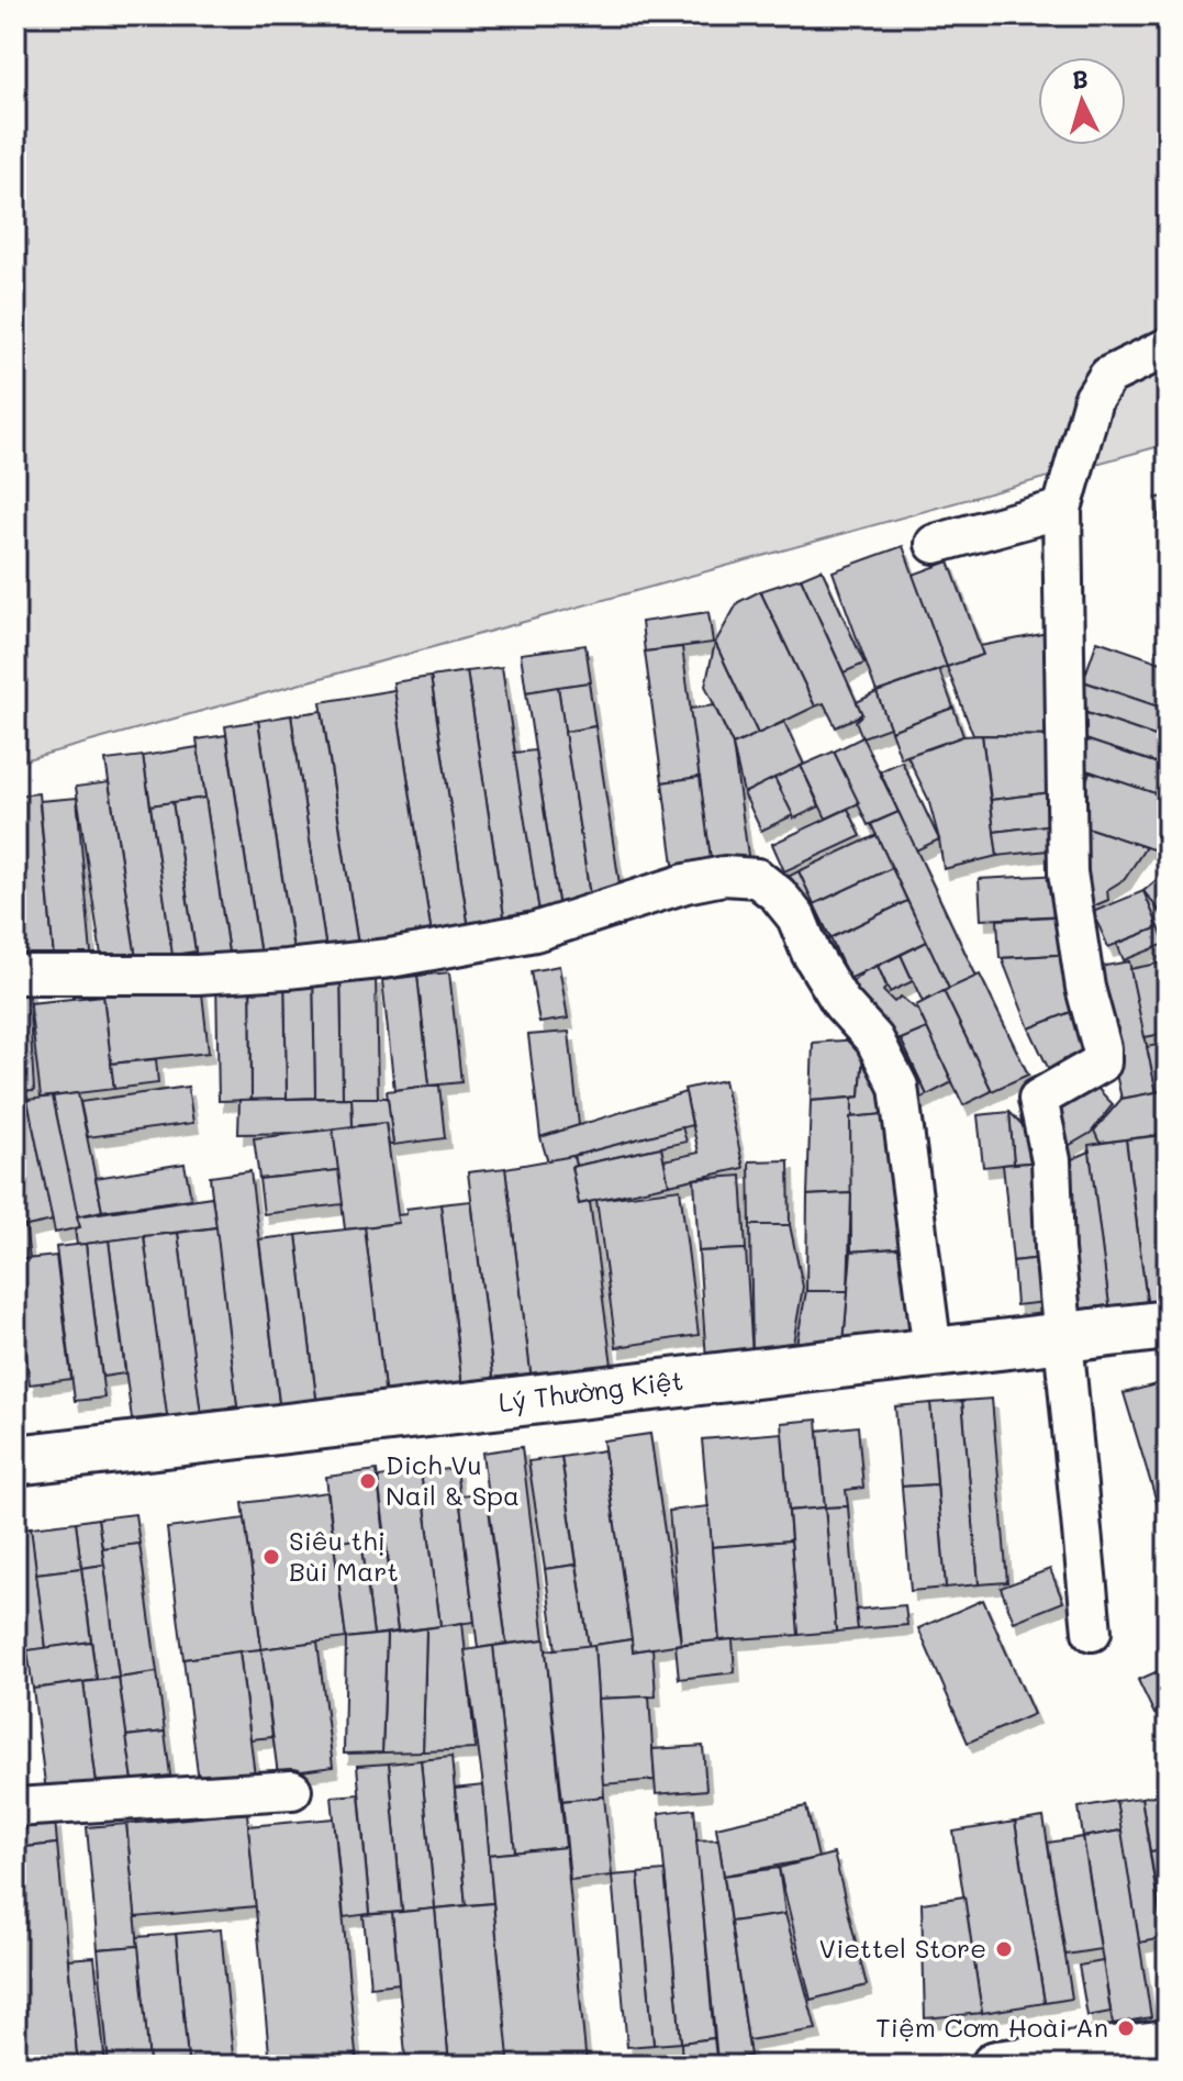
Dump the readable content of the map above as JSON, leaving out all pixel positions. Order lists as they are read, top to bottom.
{
  "streets": {
    "street": ["Lý Thường Kiệt"]
  },
  "places": [
    "Dich Vu Nail & Spa",
    "Siêu thị Bùi Mart",
    "Viettel Store",
    "Tiệm Cơm Hoài An"
  ],
  "north": "top"
}
